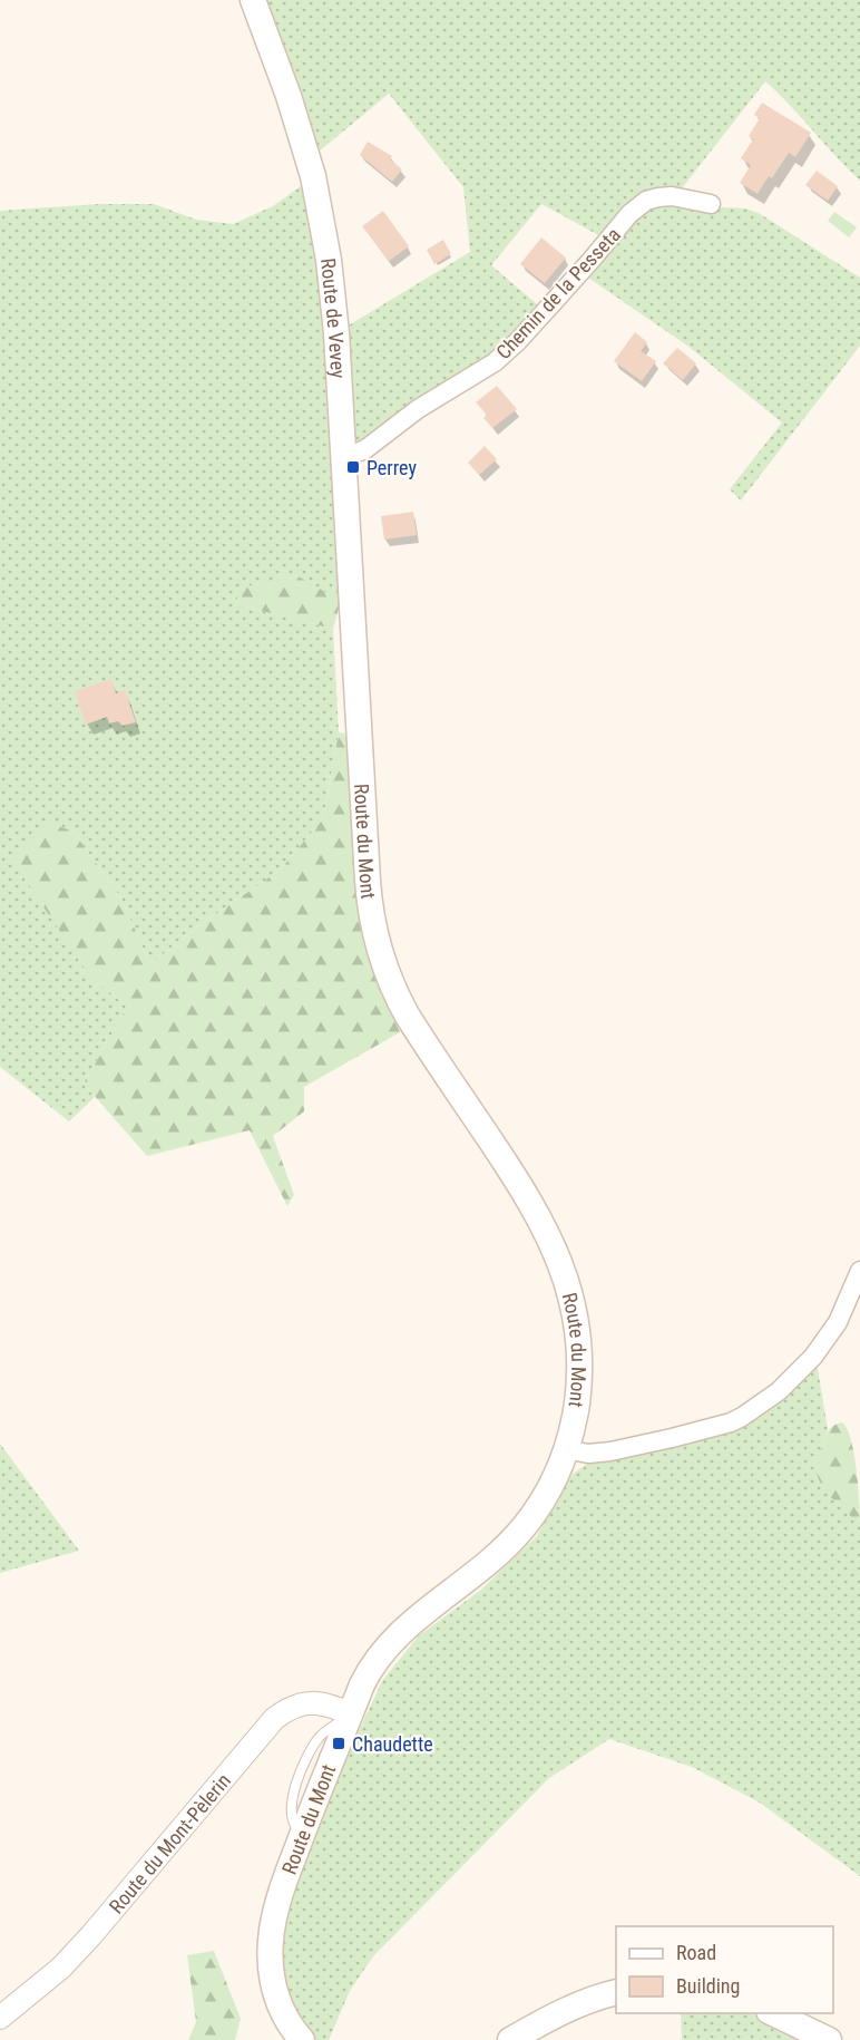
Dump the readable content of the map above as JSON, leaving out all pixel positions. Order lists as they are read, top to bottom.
{
  "streets": {
    "main road": ["Route de Vevey", "Route du Mont"],
    "street": ["Chemin de la Pesseta", "Route du Mont-Pèlerin"]
  },
  "crossings": [
    ["Chemin de la Pesseta", "Route de Vevey"],
    ["Route de Vevey", "Route du Mont"],
    ["Route du Mont", "Route du Mont-Pèlerin"]
  ],
  "places": {
    "transit": ["Perrey", "Chaudette"]
  },
  "legend": ["Road", "Building"]
}
